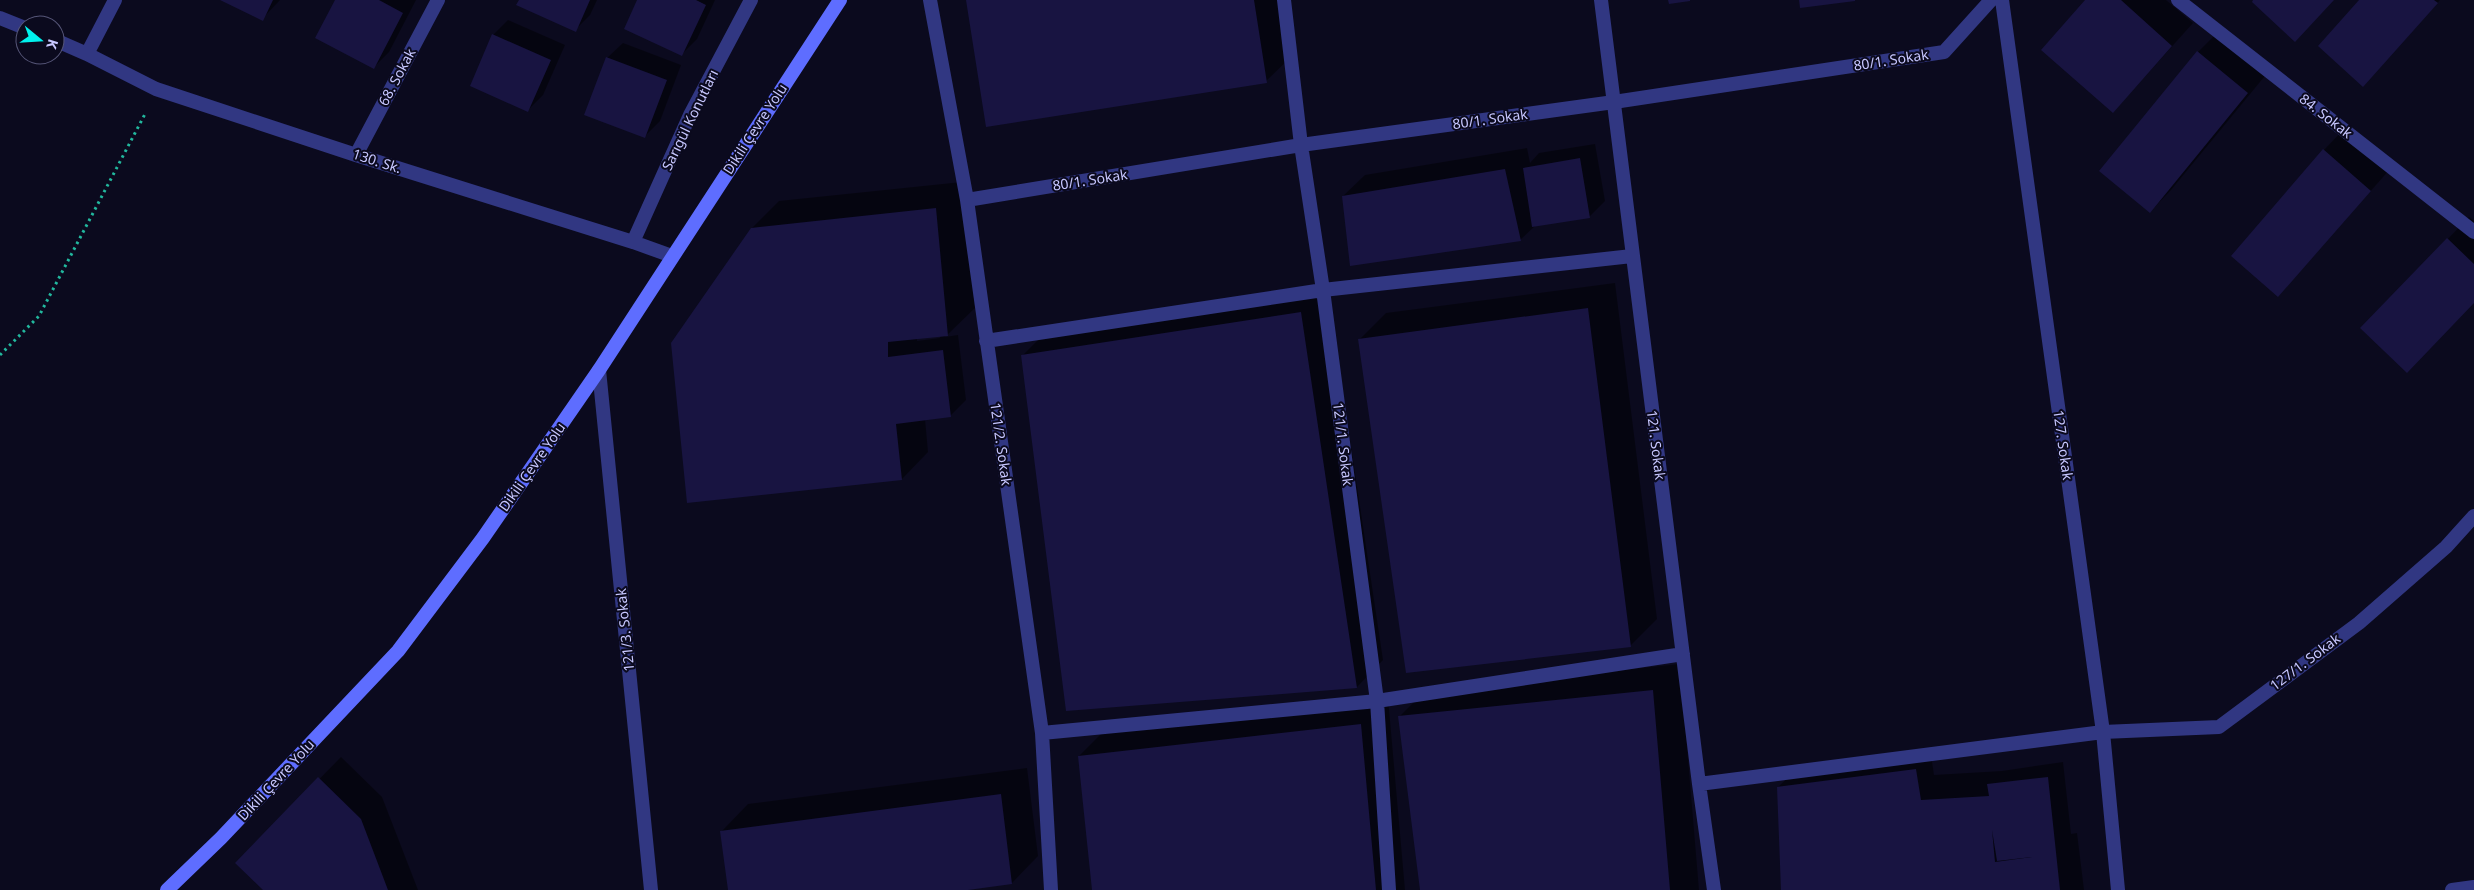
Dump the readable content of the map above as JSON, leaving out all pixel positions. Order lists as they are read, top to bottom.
{
  "streets": {
    "main road": ["Dikili Çevre Yolu"],
    "street": [
      "80/1. Sokak",
      "68. Sokak",
      "84. Sokak",
      "Sarıgül Konutları",
      "130. Sk.",
      "121/2. Sokak",
      "121/1. Sokak",
      "121. Sokak",
      "127. Sokak",
      "121/3. Sokak",
      "127/1. Sokak"
    ]
  },
  "crossings": [
    ["80/1. Sokak", "121/2. Sokak"],
    ["80/1. Sokak", "121/1. Sokak"],
    ["80/1. Sokak", "121. Sokak"],
    ["68. Sokak", "130. Sk."],
    ["Sarıgül Konutları", "130. Sk."],
    ["Dikili Çevre Yolu", "130. Sk."],
    ["Dikili Çevre Yolu", "121/3. Sokak"],
    ["121. Sokak", "127/1. Sokak"],
    ["127. Sokak", "127/1. Sokak"]
  ],
  "north": "right"
}
